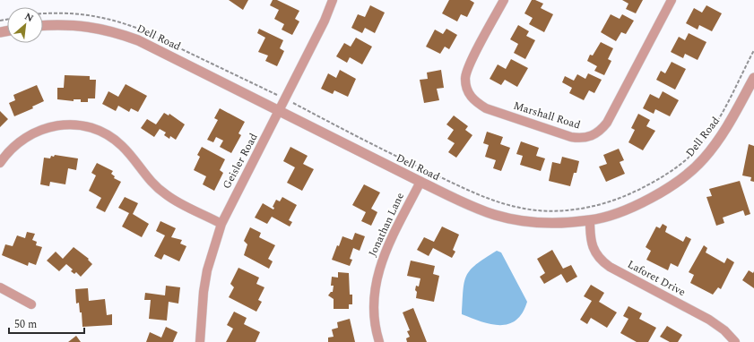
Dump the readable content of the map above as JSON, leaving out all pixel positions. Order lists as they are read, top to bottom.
{
  "streets": {
    "street": [
      "Dell Road",
      "Marshall Road",
      "Geisler Road",
      "Jonathan Lane",
      "Laforet Drive"
    ]
  },
  "crossings": [
    ["Dell Road", "Geisler Road"],
    ["Dell Road", "Jonathan Lane"],
    ["Dell Road", "Laforet Drive"]
  ],
  "scale_bar": "50 m",
  "north": "top right"
}
